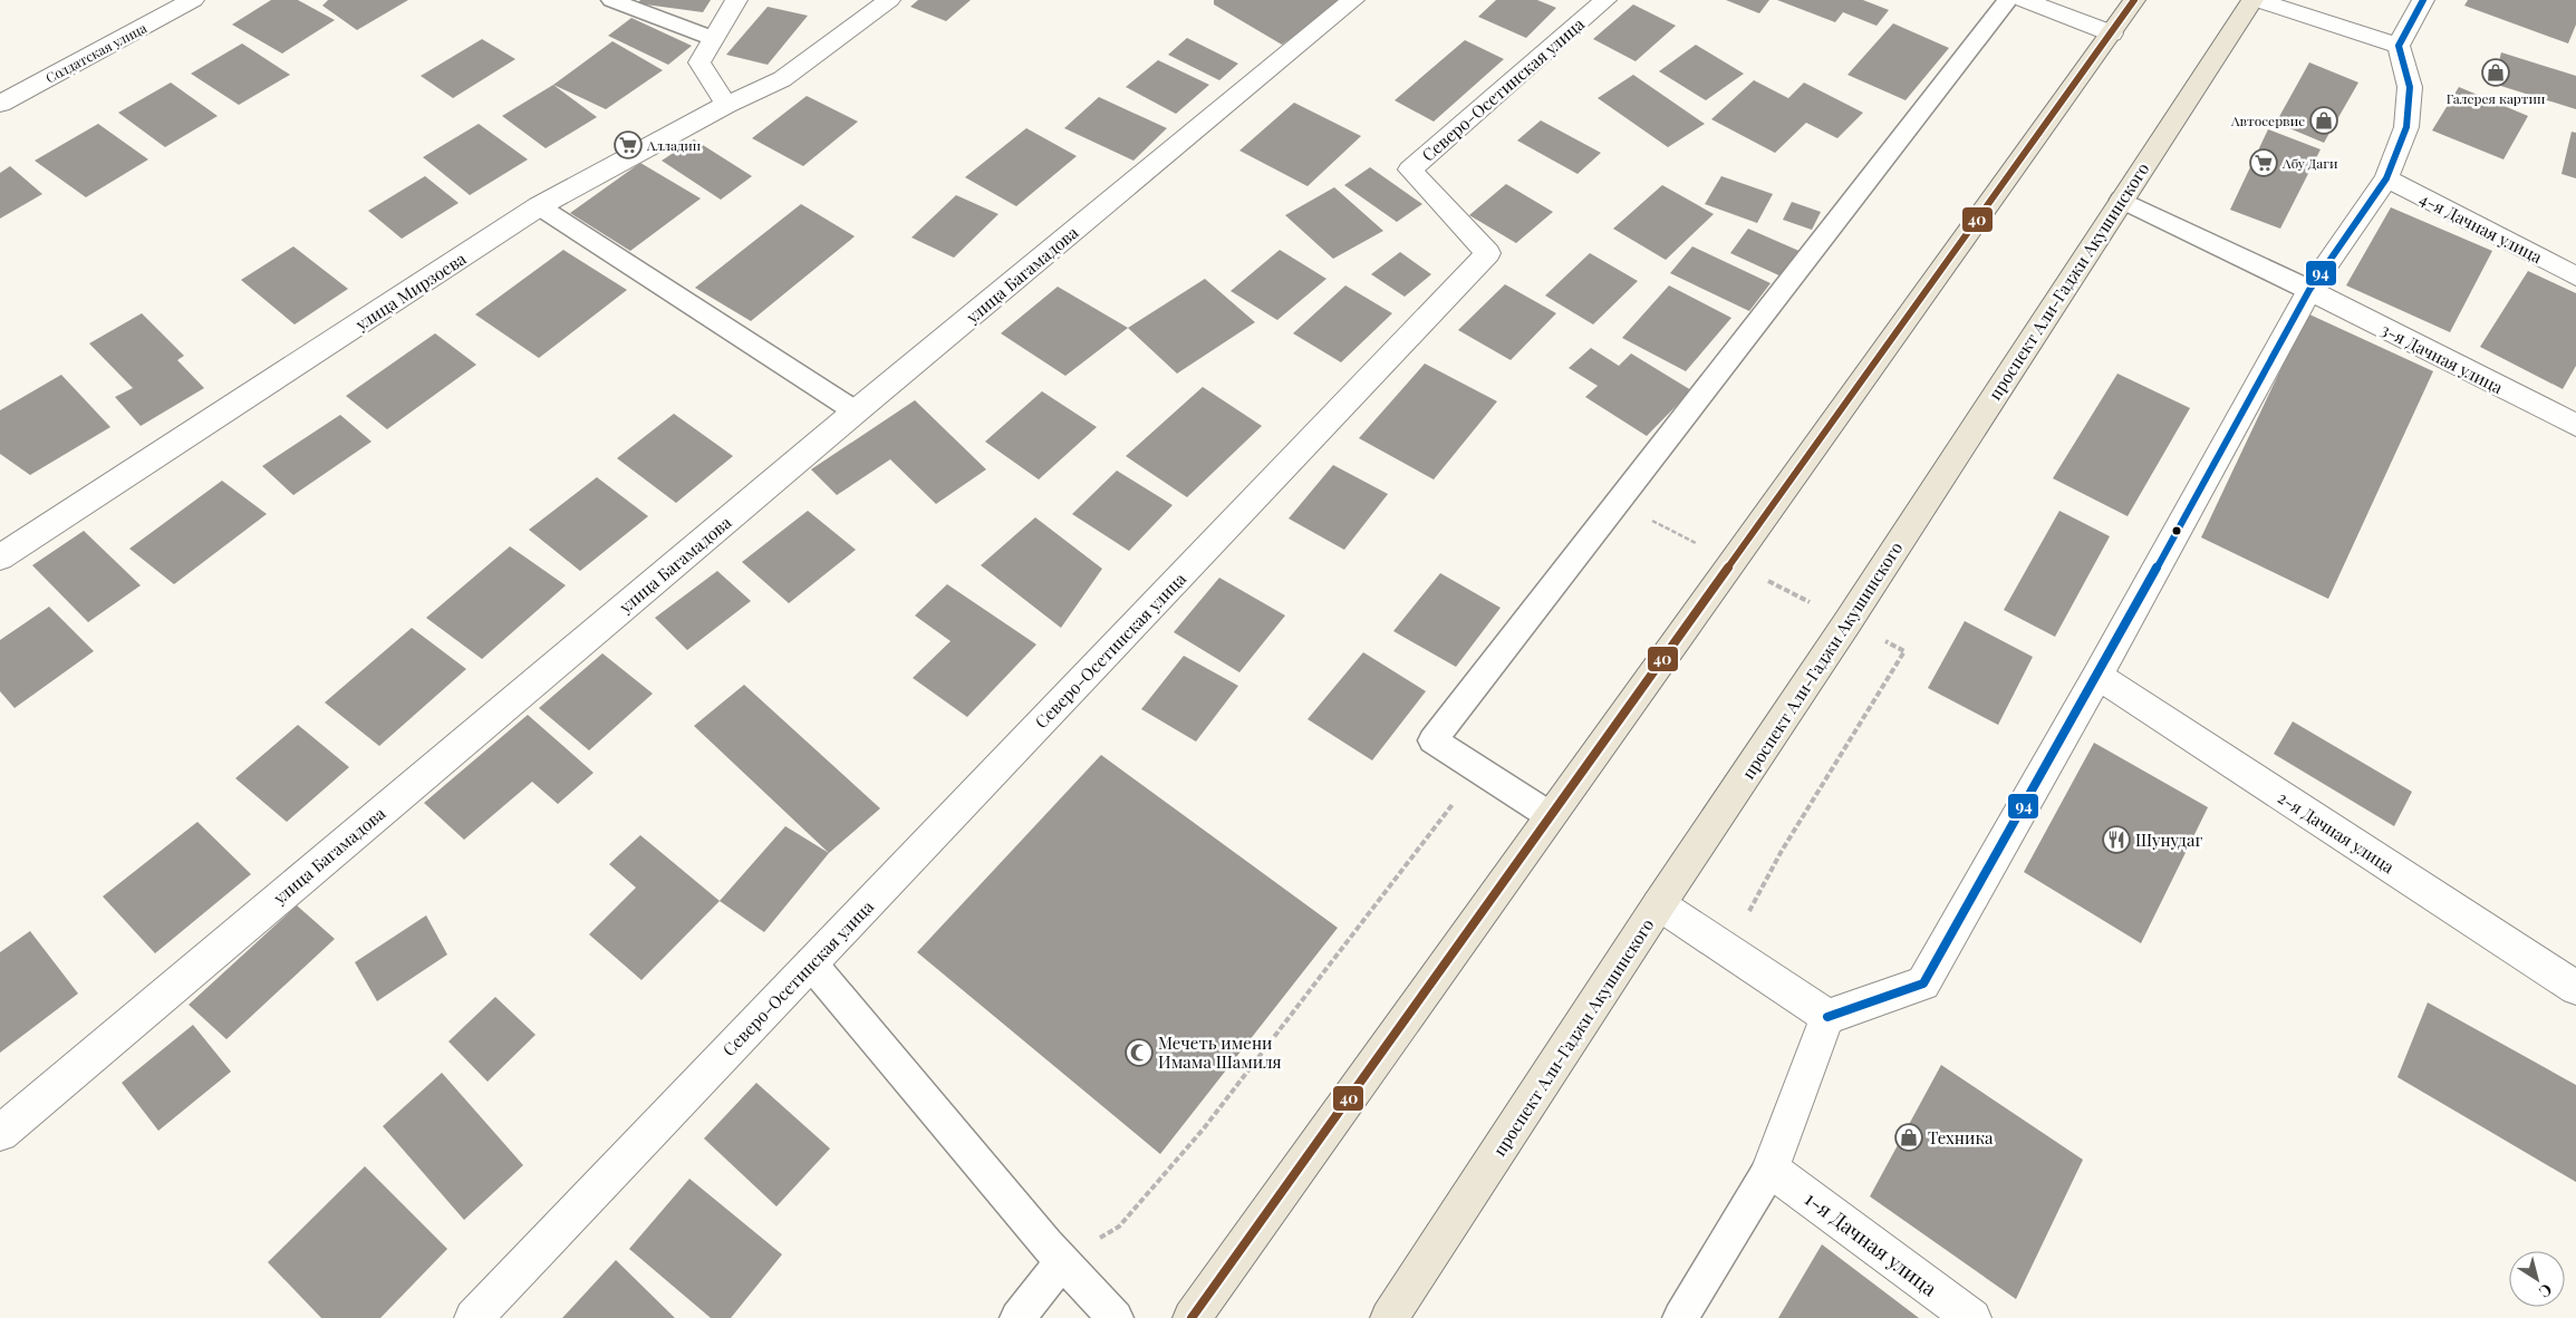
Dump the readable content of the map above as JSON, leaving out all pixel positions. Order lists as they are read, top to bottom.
{
  "streets": {
    "main road": ["проспект Али-Гаджи Акушинского"],
    "street": [
      "Солдатская улица",
      "Северо-Осетинская улица",
      "4-я Дачная улица",
      "улица Багамадова",
      "улица Мирзоева",
      "3-я Дачная улица",
      "2-я Дачная улица",
      "1-я Дачная улица"
    ]
  },
  "places": {
    "shop": ["Галерея картин", "Автосервис", "Техника"],
    "supermarket": ["Алладин", "Абу Даги"],
    "restaurant": ["Шунудаг"],
    "mosque": ["Мечеть имени Имама Шамиля"]
  },
  "lines": ["transit line 94", "transit line 40"],
  "north": "bottom right"
}
